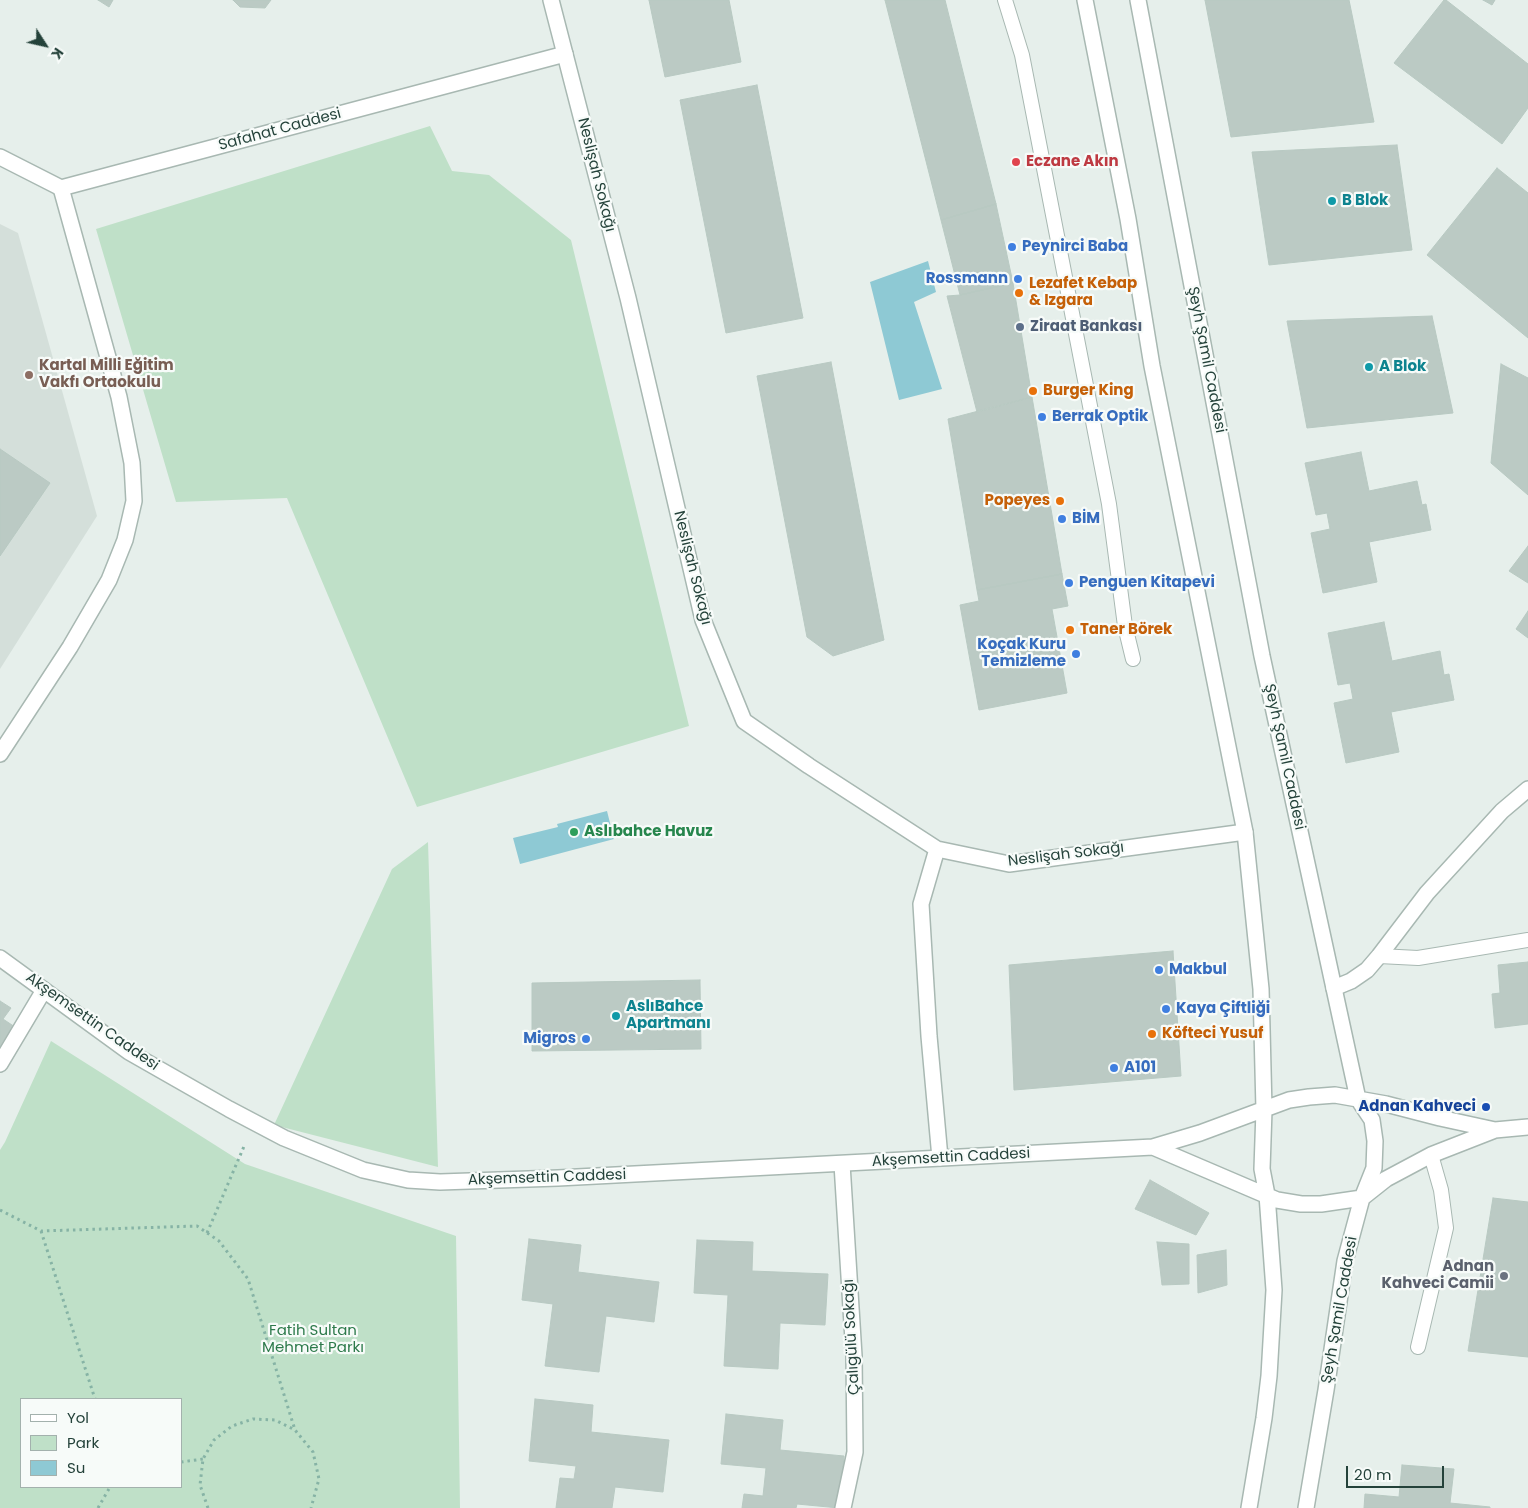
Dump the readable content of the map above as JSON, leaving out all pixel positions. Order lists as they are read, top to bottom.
{
  "streets": {
    "street": [
      "Safahat Caddesi",
      "Neslişah Sokağı",
      "Şeyh Şamil Caddesi",
      "Akşemsettin Caddesi",
      "Çalıgülü Sokağı"
    ]
  },
  "crossings": [
    ["Safahat Caddesi", "Neslişah Sokağı"],
    ["Şeyh Şamil Caddesi", "Akşemsettin Caddesi"],
    ["Akşemsettin Caddesi", "Çalıgülü Sokağı"]
  ],
  "parks": ["Fatih Sultan Mehmet Parkı"],
  "places": [
    "Eczane Akın",
    "B Blok",
    "Peynirci Baba",
    "Rossmann",
    "Lezafet Kebap & Izgara",
    "Ziraat Bankası",
    "A Blok",
    "Kartal Milli Eğitim Vakfı Ortaokulu",
    "Burger King",
    "Berrak Optik",
    "Popeyes",
    "BİM",
    "Penguen Kitapevi",
    "Taner Börek",
    "Koçak Kuru Temizleme",
    "Aslıbahce Havuz",
    "Makbul",
    "Kaya Çiftliği",
    "AslıBahce Apartmanı",
    "Köfteci Yusuf",
    "Migros",
    "A101",
    "Adnan Kahveci",
    "Adnan Kahveci Camii"
  ],
  "legend": ["Yol", "Park", "Su"],
  "scale_bar": "20 m",
  "north": "bottom right"
}
